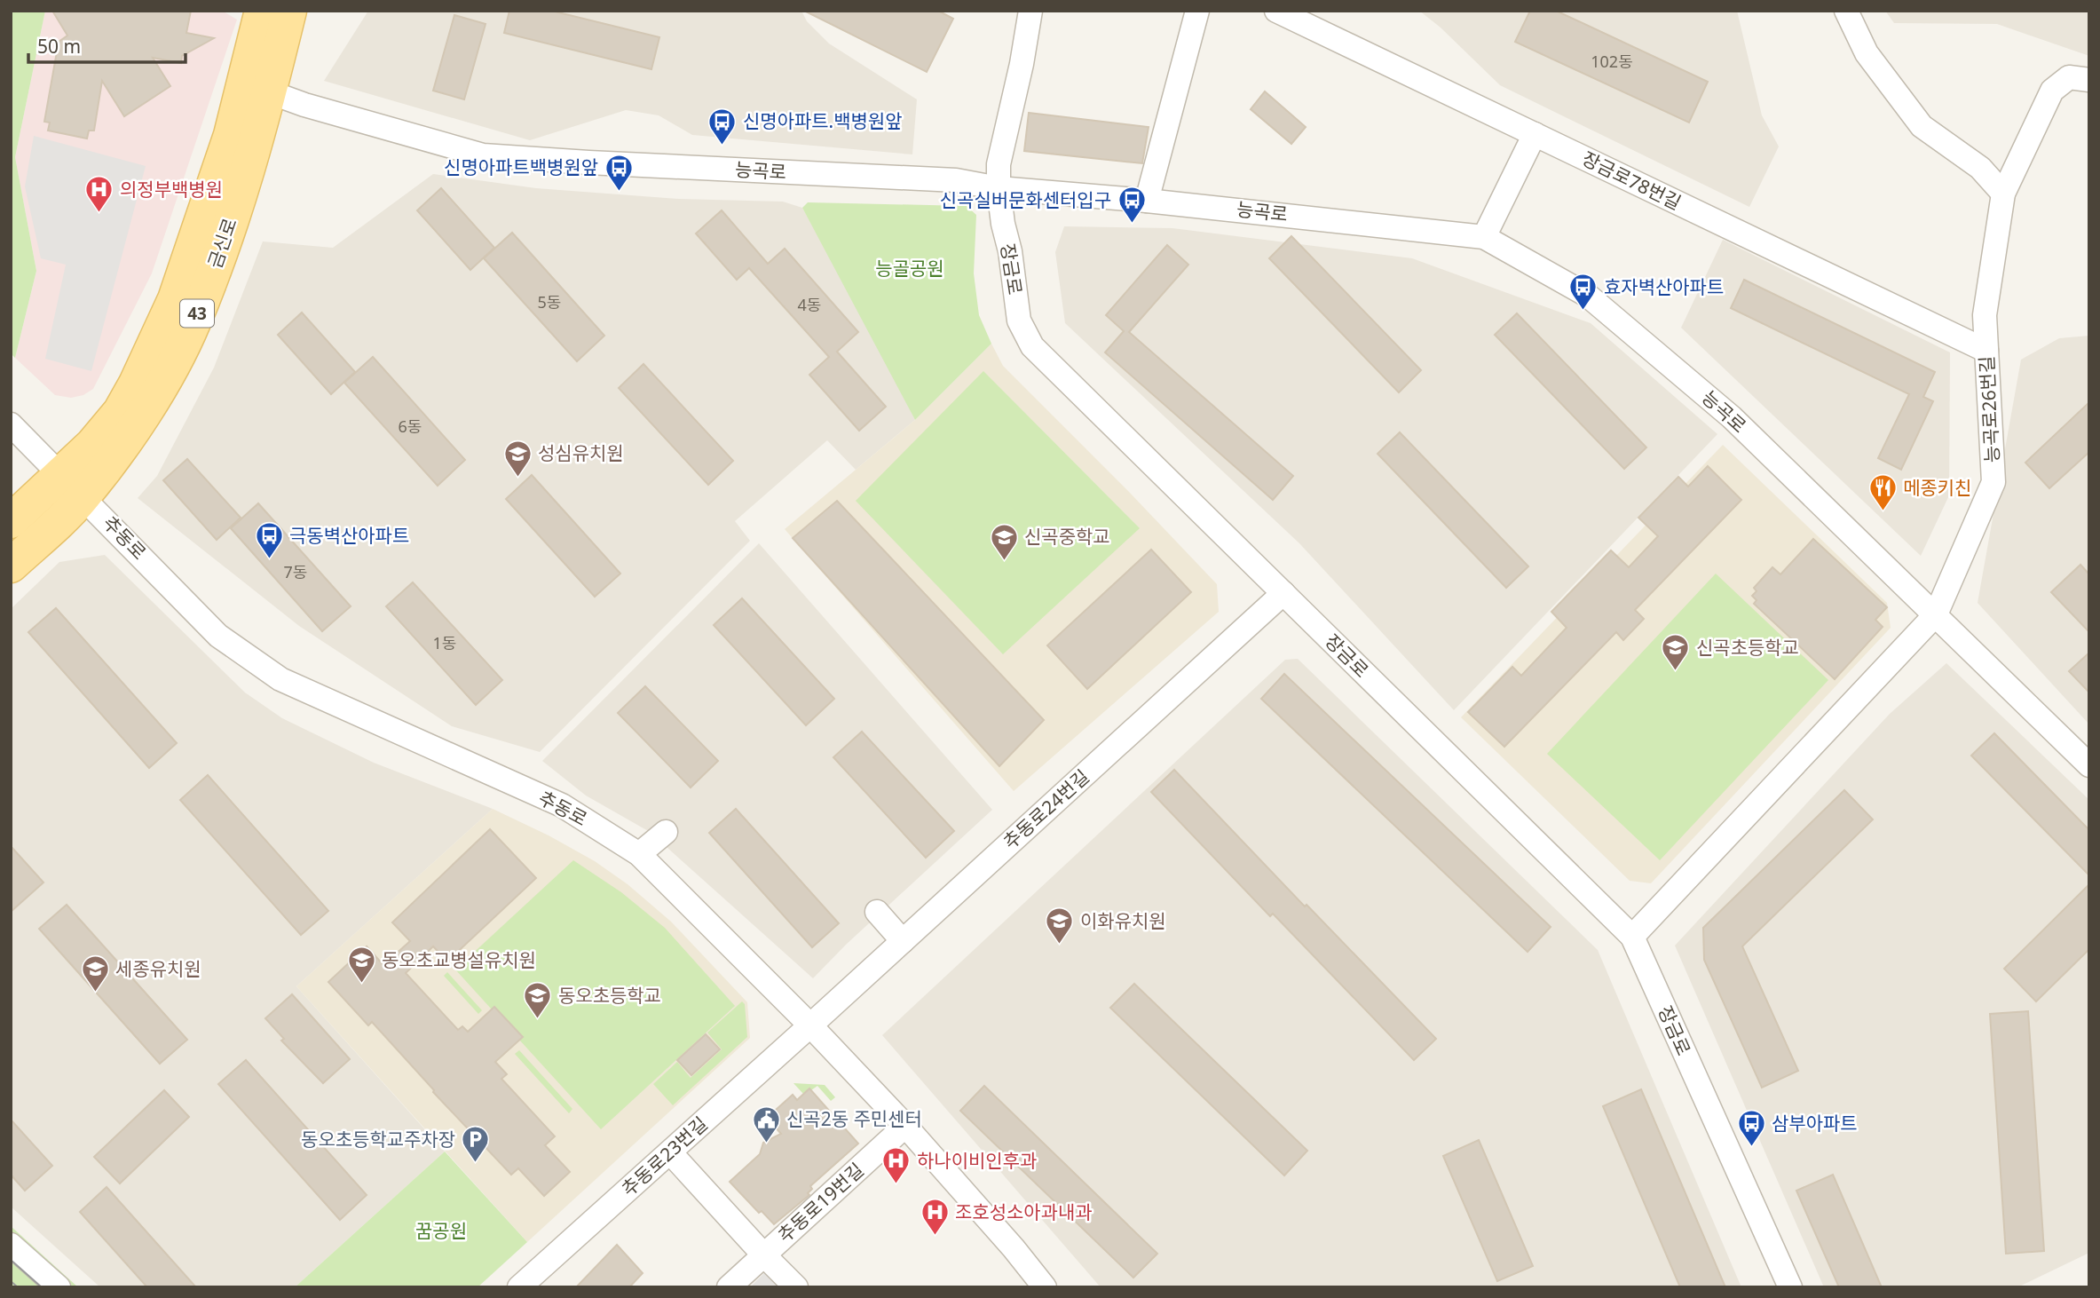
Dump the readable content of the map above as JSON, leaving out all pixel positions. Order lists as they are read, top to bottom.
{
  "streets": {
    "main road": ["금신로", "43"],
    "street": [
      "능곡로",
      "장금로78번길",
      "장금로",
      "능곡로26번길",
      "추동로",
      "추동로24번길",
      "추동로23번길",
      "추동로19번길"
    ]
  },
  "crossings": [
    ["능곡로", "금신로"],
    ["능곡로", "장금로"],
    ["능곡로", "능곡로26번길"],
    ["장금로78번길", "능곡로26번길"],
    ["금신로", "추동로"],
    ["장금로", "능곡로26번길"],
    ["장금로", "추동로24번길"],
    ["추동로", "추동로24번길"],
    ["추동로", "추동로23번길"],
    ["추동로", "추동로19번길"],
    ["추동로24번길", "추동로23번길"],
    ["추동로23번길", "추동로19번길"]
  ],
  "parks": ["능골공원", "꿈공원"],
  "places": {
    "bus stop": [
      "신명아파트.백병원앞",
      "신명아파트백병원앞",
      "신곡실버문화센터입구",
      "효자벽산아파트",
      "극동벽산아파트",
      "삼부아파트"
    ],
    "hospital": ["의정부백병원", "하나이비인후과", "조호성소아과내과"],
    "school or university": [
      "성심유치원",
      "신곡중학교",
      "신곡초등학교",
      "이화유치원",
      "동오초교병설유치원",
      "세종유치원",
      "동오초등학교"
    ],
    "restaurant": ["메종키친"],
    "public building": ["신곡2동 주민센터"],
    "parking": ["동오초등학교주차장"]
  },
  "house_numbers": [
    "102동",
    "5동",
    "4동",
    "6동",
    "7동",
    "1동"
  ],
  "scale_bar": "50 m"
}
